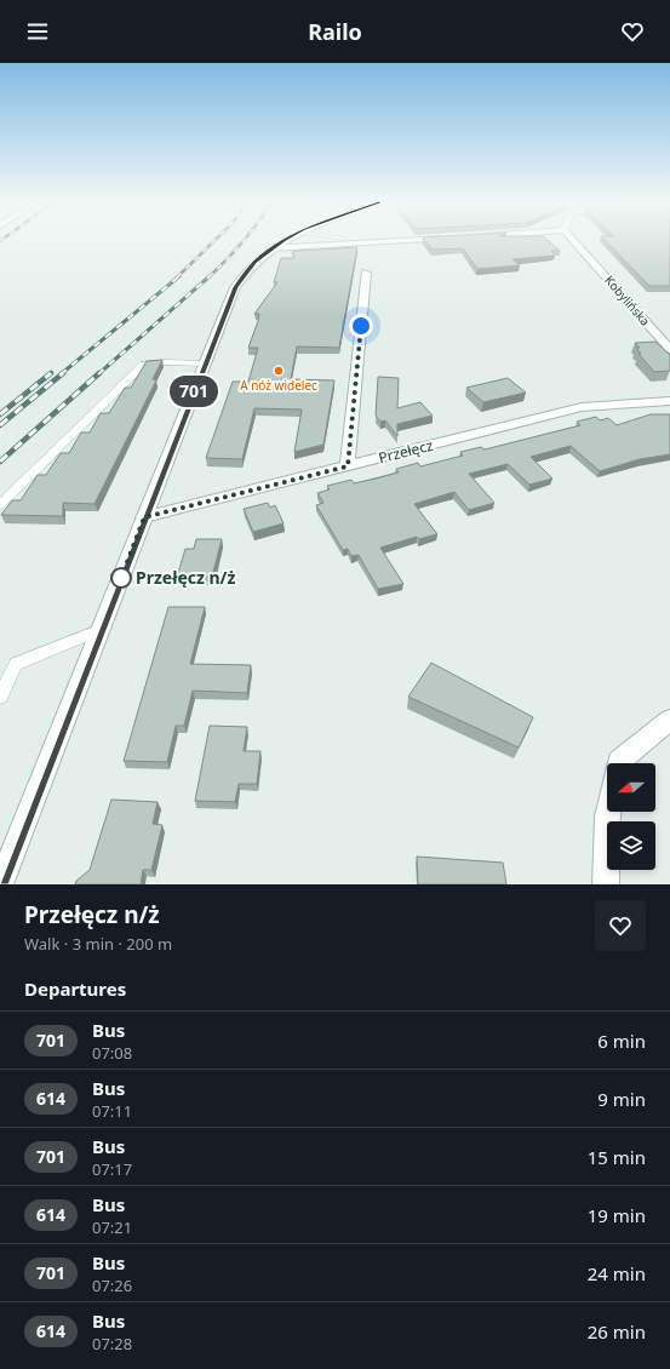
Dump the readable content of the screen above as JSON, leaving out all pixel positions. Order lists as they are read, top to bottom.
{
  "streets": {
    "street": ["Kobylińska", "Przełęcz"]
  },
  "places": ["A nóż widelec", "Przełęcz n/ż"],
  "lines": ["bus line 701"],
  "north": "left",
  "page": {
    "header": "Railo",
    "on_map": "701",
    "heading": [
      ["Przełęcz n/ż", "Walk · 3 min · 200 m"],
      "Departures"
    ],
    "list": [
      {
        "mark": "701",
        "name": "Bus",
        "note": "07:08",
        "value": "6 min"
      },
      {
        "mark": "614",
        "name": "Bus",
        "note": "07:11",
        "value": "9 min"
      },
      {
        "mark": "701",
        "name": "Bus",
        "note": "07:17",
        "value": "15 min"
      },
      {
        "mark": "614",
        "name": "Bus",
        "note": "07:21",
        "value": "19 min"
      },
      {
        "mark": "701",
        "name": "Bus",
        "note": "07:26",
        "value": "24 min"
      },
      {
        "mark": "614",
        "name": "Bus",
        "note": "07:28",
        "value": "26 min"
      }
    ]
  }
}
